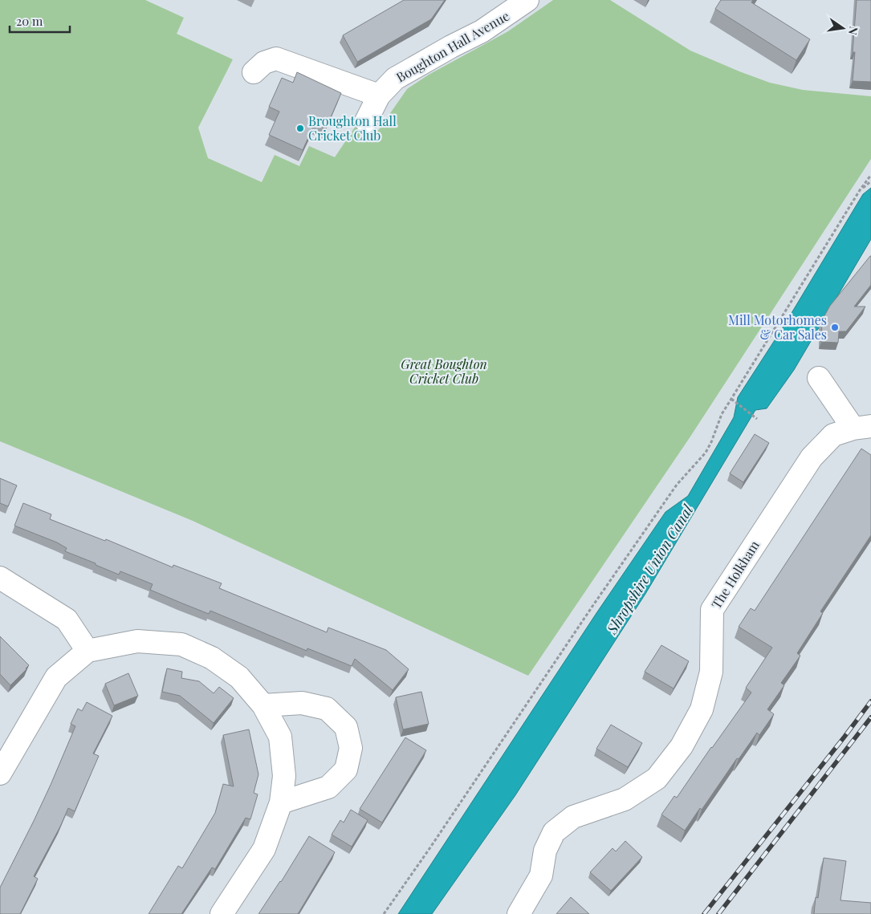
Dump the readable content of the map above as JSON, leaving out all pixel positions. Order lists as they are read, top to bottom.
{
  "streets": {
    "street": ["Boughton Hall Avenue", "The Holkham"]
  },
  "water": ["Shropshire Union Canal"],
  "parks": ["Great Boughton Cricket Club"],
  "places": ["Broughton Hall Cricket Club", "Mill Motorhomes & Car Sales"],
  "scale_bar": "20 m",
  "north": "right"
}
